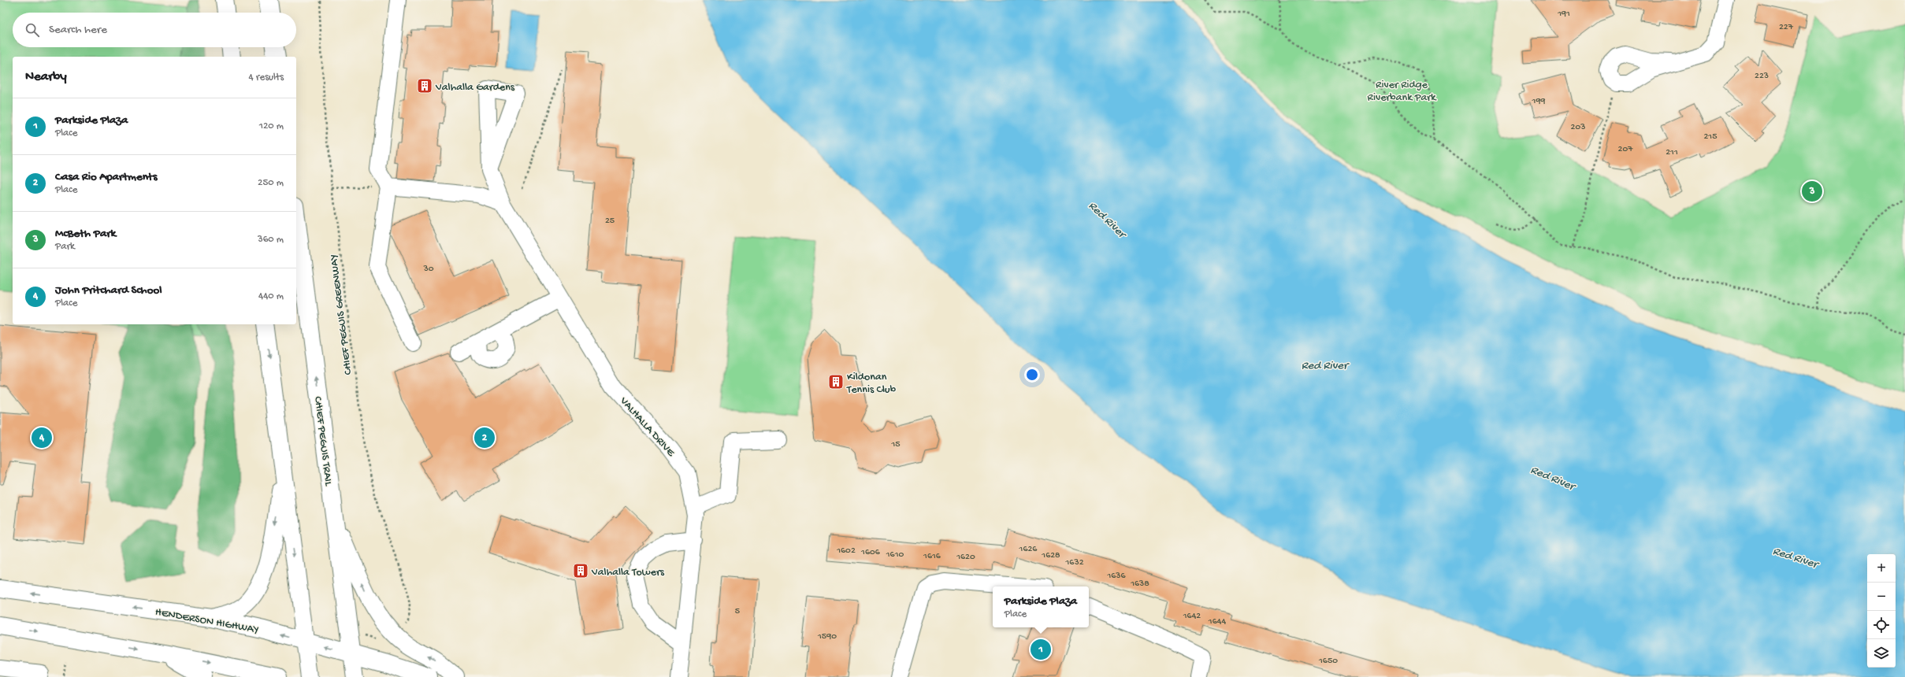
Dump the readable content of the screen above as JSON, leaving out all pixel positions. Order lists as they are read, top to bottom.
{
  "streets": {
    "main road": ["CHIEF PEGUIS TRAIL", "HENDERSON HIGHWAY"],
    "street": ["VALHALLA DRIVE"],
    "path": ["CHIEF PEGUIS GREENWAY"]
  },
  "crossings": [
    ["CHIEF PEGUIS TRAIL", "HENDERSON HIGHWAY"]
  ],
  "water": ["Red River"],
  "parks": ["River Ridge Riverbank Park"],
  "places": {
    "building": ["Valhalla Gardens", "Kildonan Tennis Club", "Valhalla Towers"]
  },
  "house_numbers": [
    "191",
    "227",
    "223",
    "199",
    "203",
    "215",
    "207",
    "211",
    "25",
    "30",
    "15",
    "1626",
    "1602",
    "1606",
    "1610",
    "1628",
    "1616",
    "1620",
    "1632",
    "1636",
    "1638",
    "5",
    "1642",
    "1644",
    "1590",
    "1650"
  ],
  "page": {
    "search": "Search here",
    "heading": ["Nearby", "4 results"],
    "list": [
      {
        "mark": "1",
        "name": "Parkside Plaza",
        "note": "Place",
        "value": "120 m"
      },
      {
        "mark": "2",
        "name": "Casa Rio Apartments",
        "note": "Place",
        "value": "250 m"
      },
      {
        "mark": "3",
        "name": "McBeth Park",
        "note": "Park",
        "value": "360 m"
      },
      {
        "mark": "4",
        "name": "John Pritchard School",
        "note": "Place",
        "value": "440 m"
      }
    ],
    "pins": [
      "3",
      "2",
      "4",
      "1"
    ],
    "map_buttons": ["+", "−"],
    "popup": ["Parkside Plaza", "Place"]
  }
}
